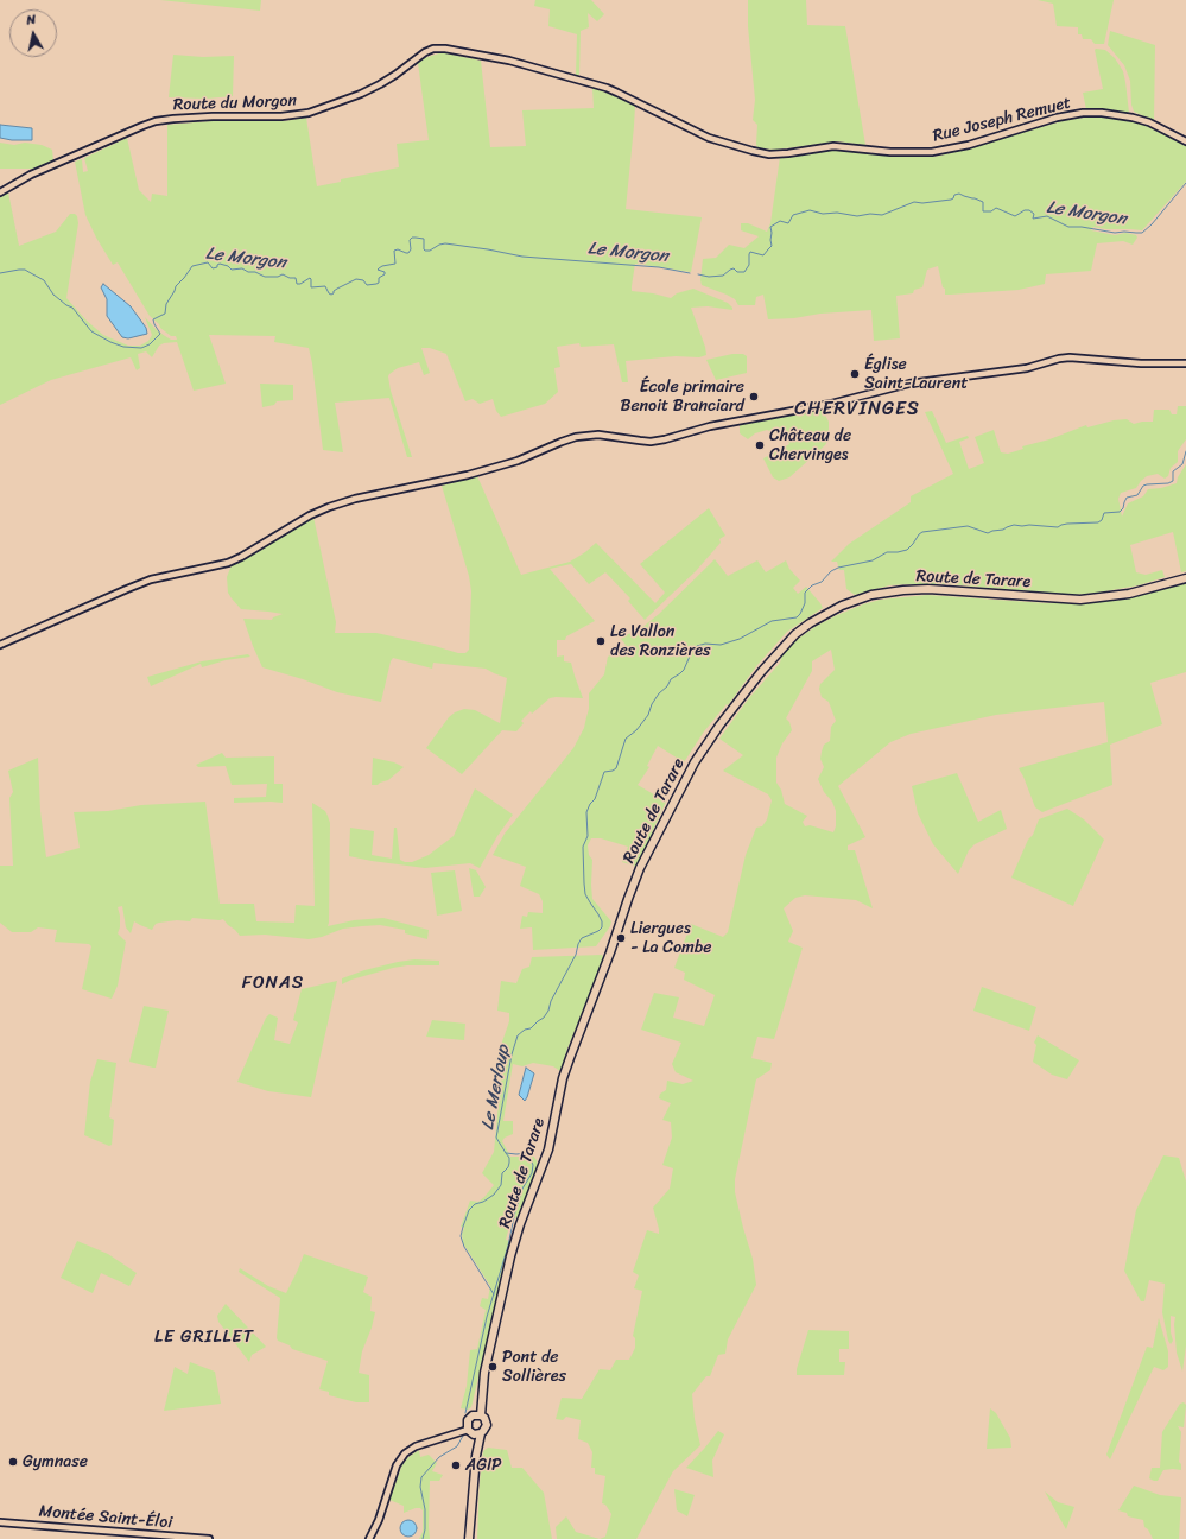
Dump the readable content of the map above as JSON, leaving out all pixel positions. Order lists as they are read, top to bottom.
{
  "streets": {
    "main road": ["Route de Tarare"],
    "street": ["Route du Morgon", "Rue Joseph Remuet", "Montée Saint-Éloi"]
  },
  "crossings": [
    ["Route du Morgon", "Rue Joseph Remuet"]
  ],
  "districts": ["CHERVINGES", "FONAS", "LE GRILLET"],
  "water": ["Le Morgon", "Le Merloup"],
  "places": [
    "Église Saint-Laurent",
    "École primaire Benoit Branciard",
    "Château de Chervinges",
    "Le Vallon des Ronzières",
    "Liergues - La Combe",
    "Pont de Sollières",
    "Gymnase",
    "AGIP"
  ],
  "north": "top"
}
